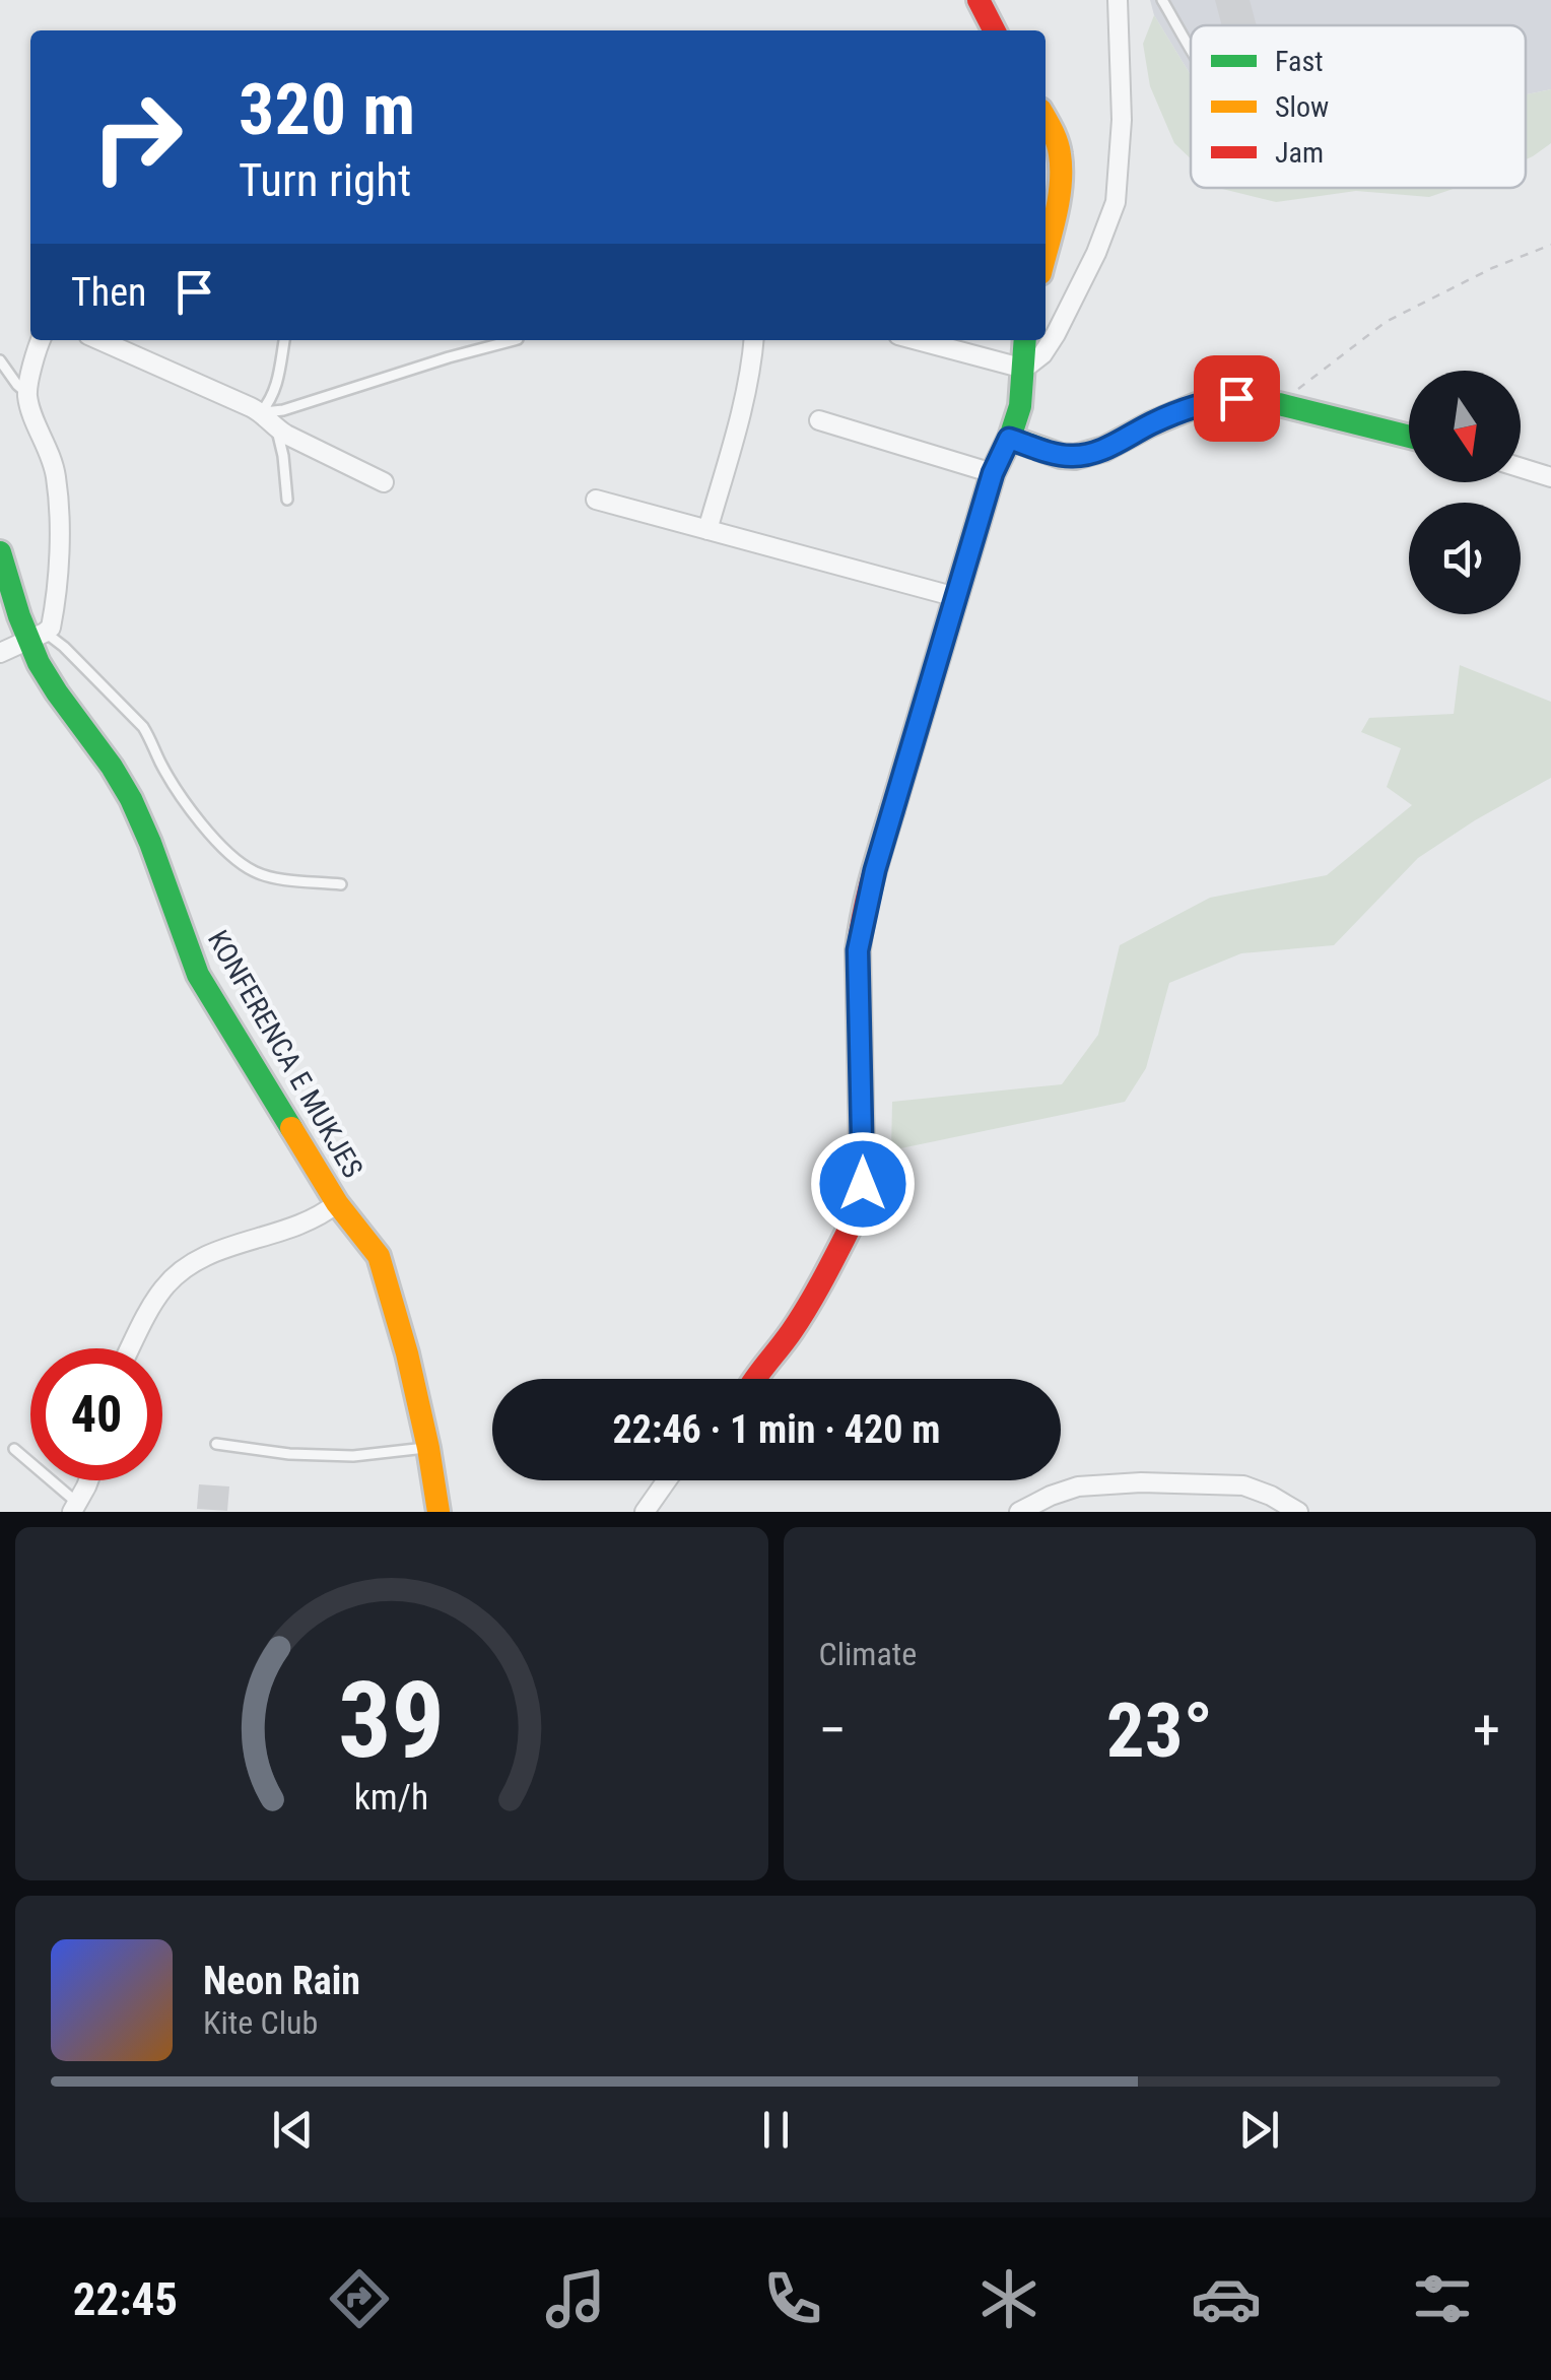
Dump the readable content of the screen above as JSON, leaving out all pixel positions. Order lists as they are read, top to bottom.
{
  "streets": {
    "street": ["KONFERENCA E MUKJES"]
  },
  "legend": ["Fast", "Slow", "Jam"],
  "north": "bottom",
  "page": {
    "turn": ["320 m", "Turn right"],
    "then": "Then",
    "limit": "40",
    "trip": "22:46 · 1 min · 420 m",
    "tile": "Climate",
    "heat": ["−", "23°", "+"],
    "song": ["Neon Rain", "Kite Club"],
    "tabs": "22:45",
    "gauge": ["39", "km/h"]
  }
}
